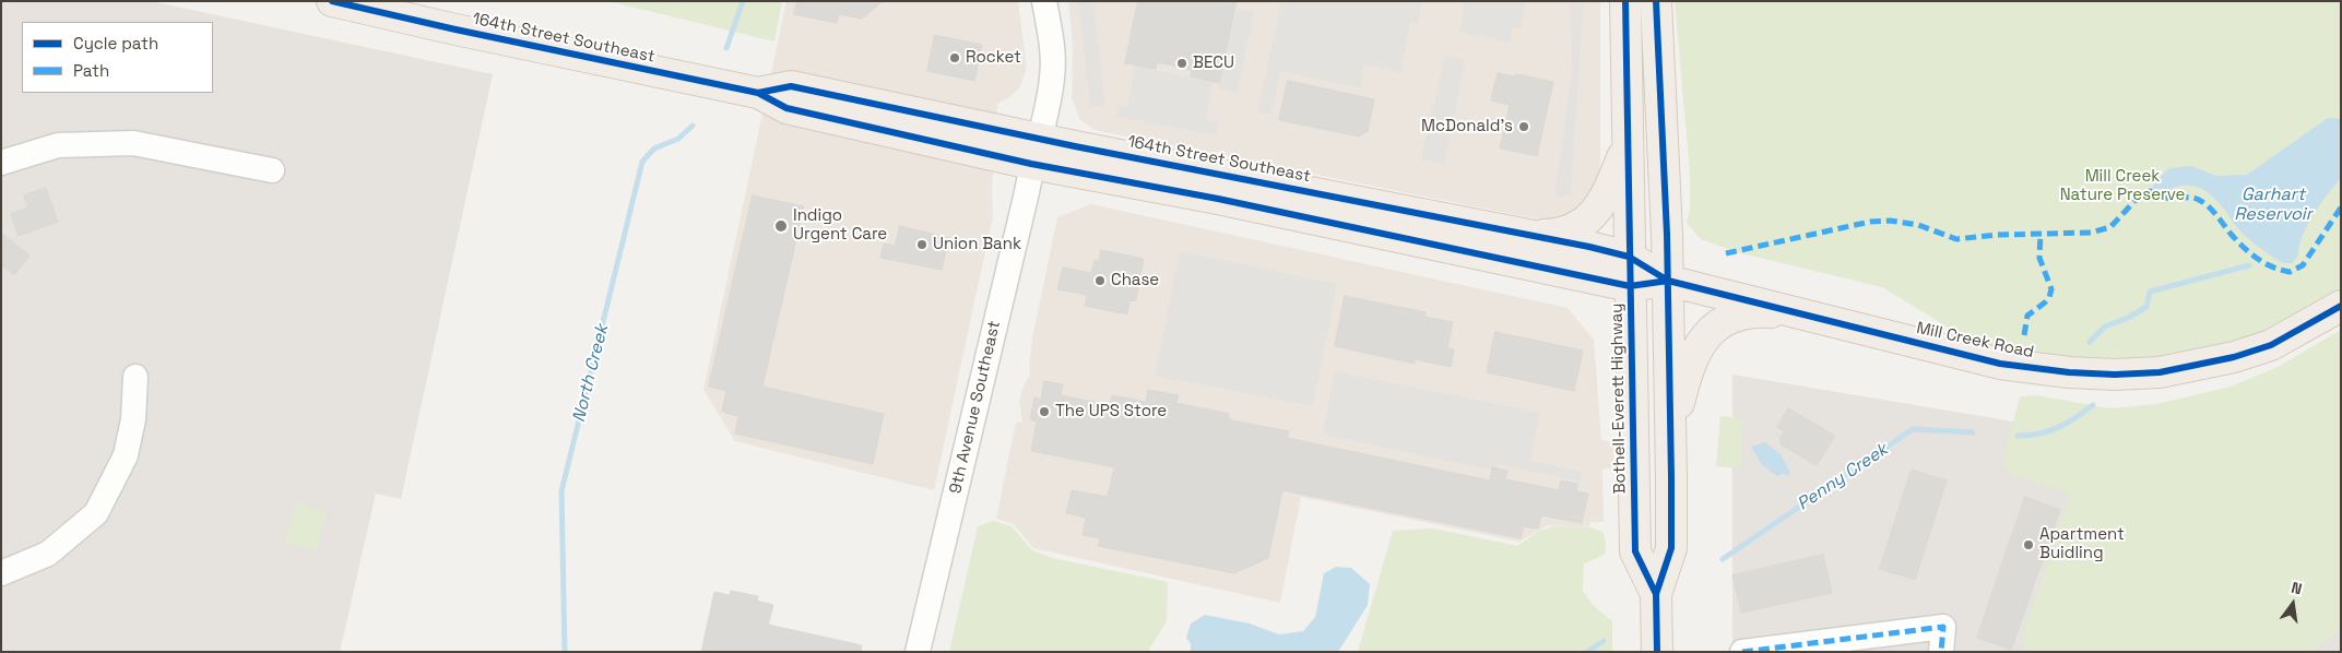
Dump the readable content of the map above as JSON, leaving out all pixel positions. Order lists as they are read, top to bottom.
{
  "streets": {
    "main road": ["164th Street Southeast", "Mill Creek Road", "Bothell-Everett Highway"],
    "street": ["9th Avenue Southeast"]
  },
  "crossings": [
    ["164th Street Southeast", "Mill Creek Road"],
    ["164th Street Southeast", "Bothell-Everett Highway"],
    ["164th Street Southeast", "9th Avenue Southeast"],
    ["Mill Creek Road", "Bothell-Everett Highway"]
  ],
  "water": ["Garhart Reservoir", "North Creek", "Penny Creek"],
  "parks": ["Mill Creek Nature Preserve"],
  "places": [
    "Rocket",
    "BECU",
    "McDonald's",
    "Indigo Urgent Care",
    "Union Bank",
    "Chase",
    "The UPS Store",
    "Apartment Buidling"
  ],
  "legend": ["Cycle path", "Path"],
  "north": "top"
}
